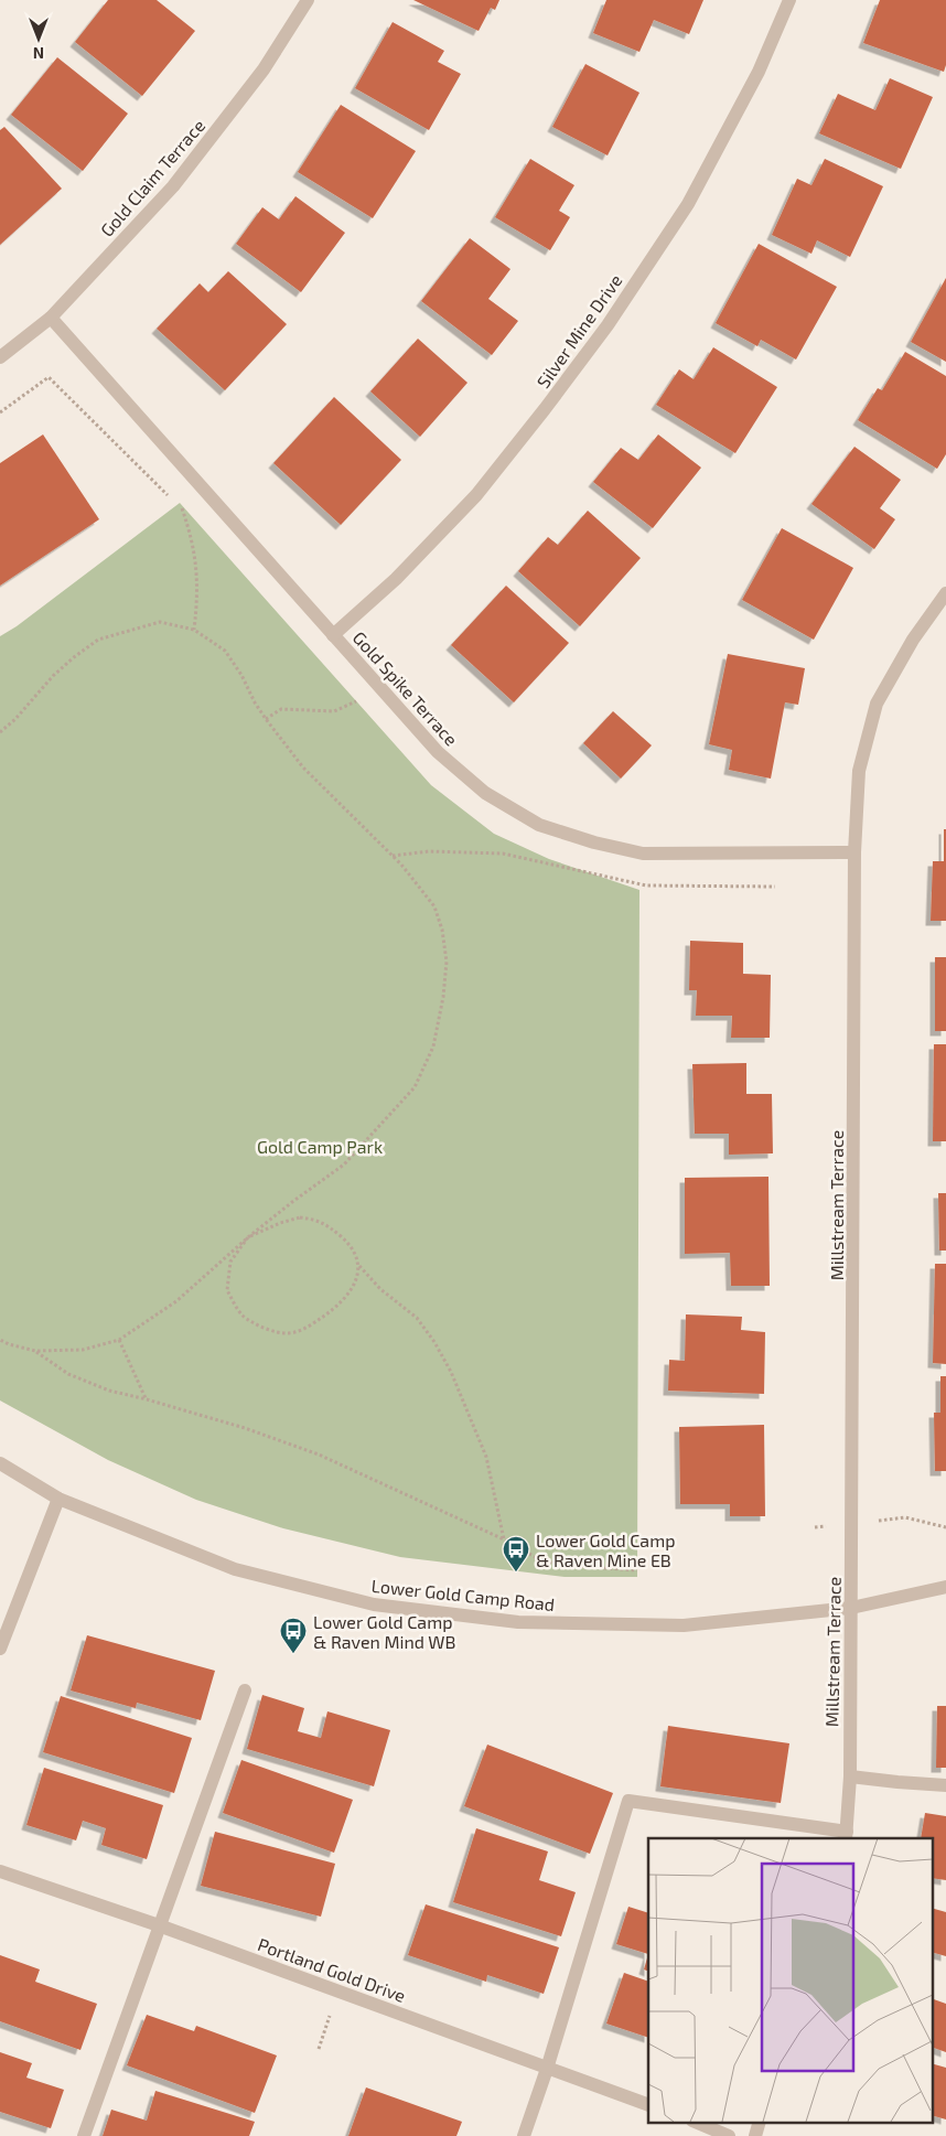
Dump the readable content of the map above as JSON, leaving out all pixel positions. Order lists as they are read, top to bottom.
{
  "streets": {
    "street": [
      "Gold Claim Terrace",
      "Silver Mine Drive",
      "Gold Spike Terrace",
      "Millstream Terrace",
      "Lower Gold Camp Road",
      "Portland Gold Drive"
    ]
  },
  "crossings": [
    ["Gold Claim Terrace", "Gold Spike Terrace"],
    ["Silver Mine Drive", "Gold Spike Terrace"],
    ["Gold Spike Terrace", "Millstream Terrace"],
    ["Millstream Terrace", "Lower Gold Camp Road"]
  ],
  "parks": ["Gold Camp Park"],
  "places": {
    "bus stop": ["Lower Gold Camp & Raven Mine EB", "Lower Gold Camp & Raven Mind WB"]
  },
  "north": "bottom"
}
